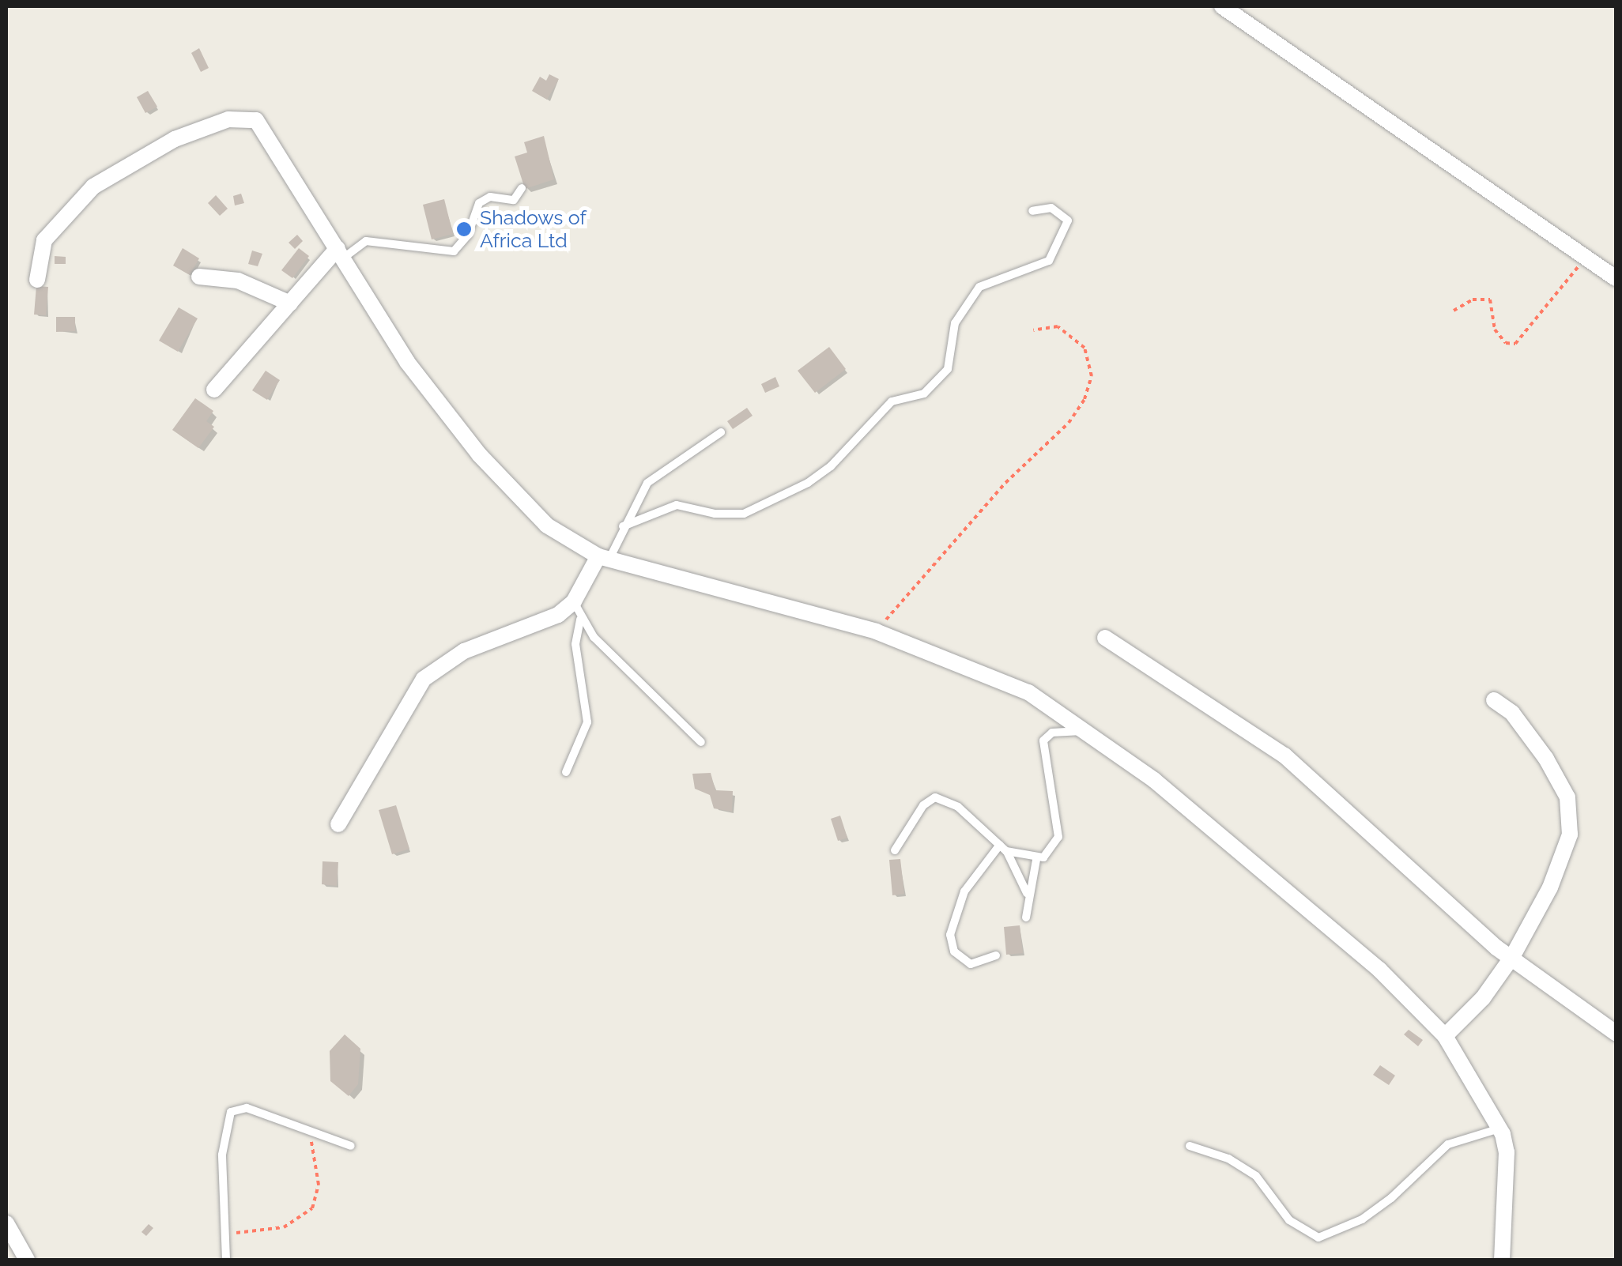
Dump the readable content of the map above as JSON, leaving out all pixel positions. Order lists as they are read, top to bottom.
{
  "places": ["Shadows of Africa Ltd"]
}
